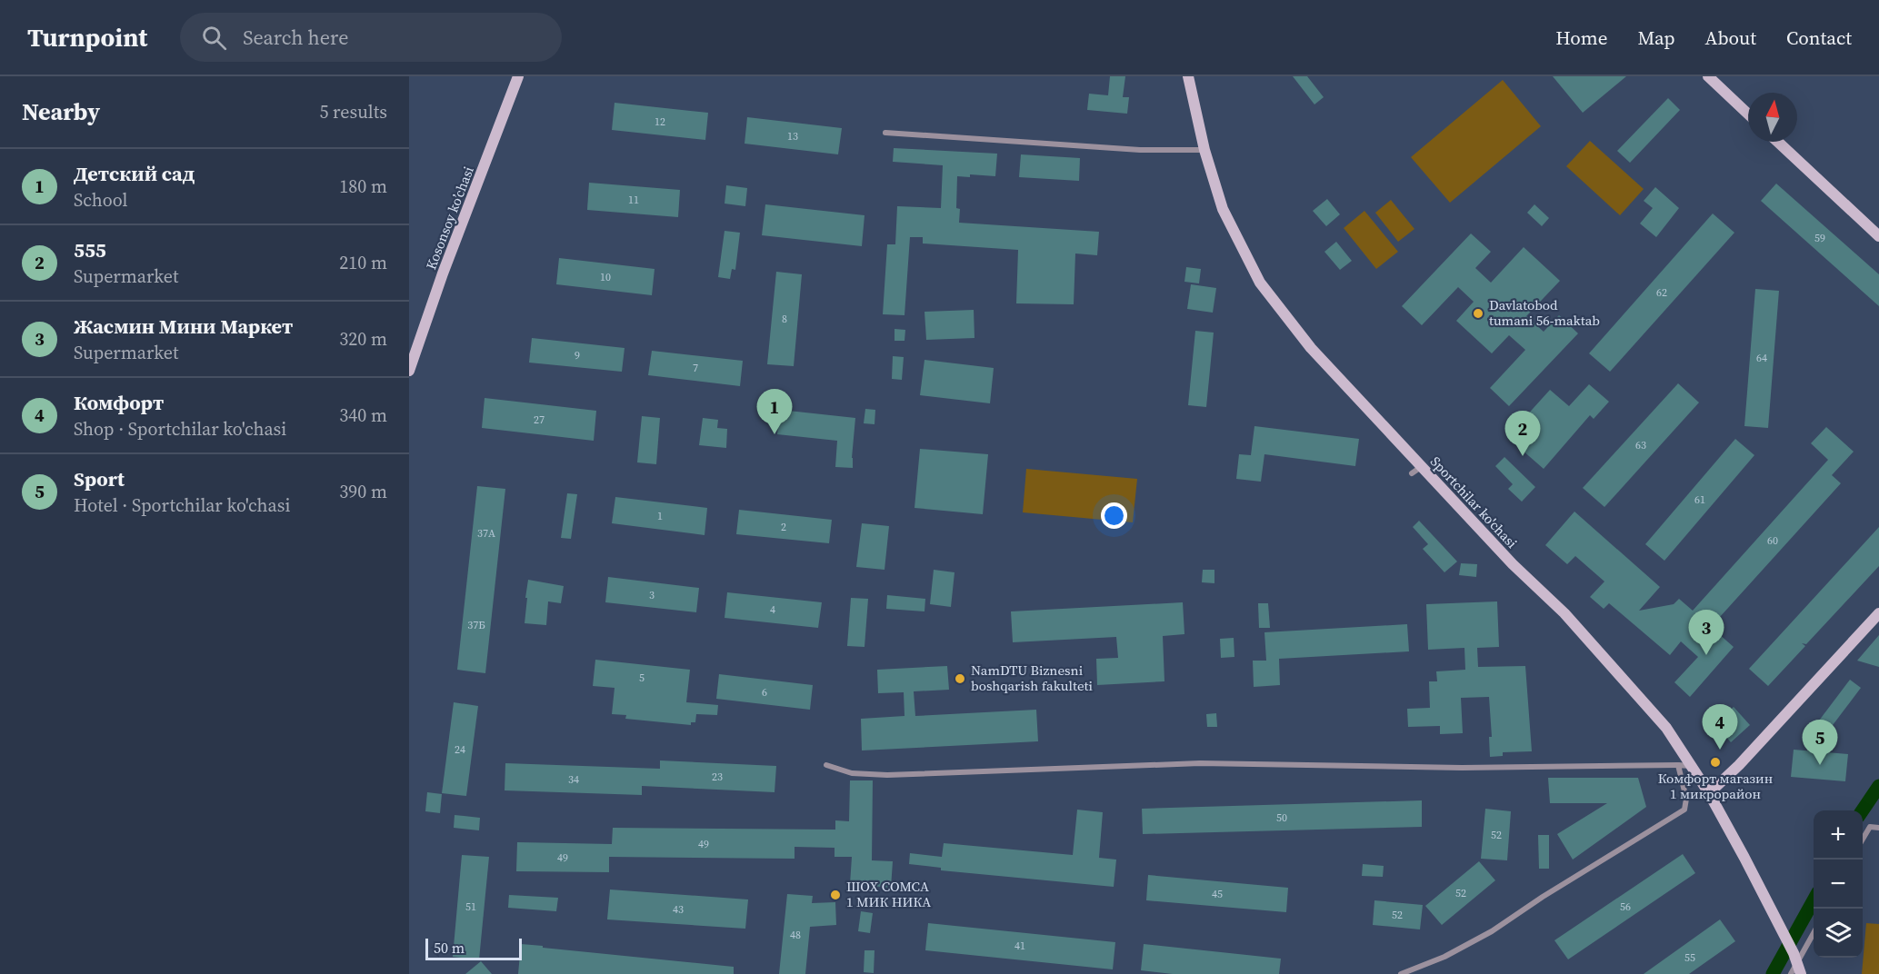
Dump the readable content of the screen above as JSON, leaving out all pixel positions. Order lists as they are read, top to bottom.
{
  "streets": {
    "street": ["Kosonsoy ko’chasi", "Sportchilar ko'chasi"]
  },
  "places": [
    "Davlatobod tumani 56-maktab",
    "NamDTU Biznesni boshqarish fakulteti",
    "Комфорт магазин 1 микрорайон",
    "ШОХ СОМСА 1 МИК НИКА"
  ],
  "house_numbers": [
    "12",
    "13",
    "11",
    "59",
    "10",
    "62",
    "8",
    "9",
    "64",
    "7",
    "27",
    "63",
    "61",
    "1",
    "2",
    "37A",
    "60",
    "3",
    "4",
    "37Б",
    "5",
    "6",
    "24",
    "23",
    "34",
    "50",
    "52",
    "49",
    "49",
    "52",
    "45",
    "51",
    "56",
    "43",
    "52",
    "48",
    "41",
    "55"
  ],
  "scale_bar": "50 m",
  "north": "top",
  "page": {
    "header": "Turnpoint",
    "search": "Search here",
    "nav": [
      "Home",
      "Map",
      "About",
      "Contact"
    ],
    "heading": ["Nearby", "5 results"],
    "list": [
      {
        "mark": "1",
        "name": "Детский сад",
        "note": "School",
        "value": "180 m"
      },
      {
        "mark": "2",
        "name": "555",
        "note": "Supermarket",
        "value": "210 m"
      },
      {
        "mark": "3",
        "name": "Жасмин Мини Маркет",
        "note": "Supermarket",
        "value": "320 m"
      },
      {
        "mark": "4",
        "name": "Комфорт",
        "note": "Shop · Sportchilar ko'chasi",
        "value": "340 m"
      },
      {
        "mark": "5",
        "name": "Sport",
        "note": "Hotel · Sportchilar ko'chasi",
        "value": "390 m"
      }
    ],
    "pins": [
      "1",
      "2",
      "3",
      "4",
      "5"
    ],
    "map_buttons": ["+", "−"],
    "scale": "50 m"
  }
}
